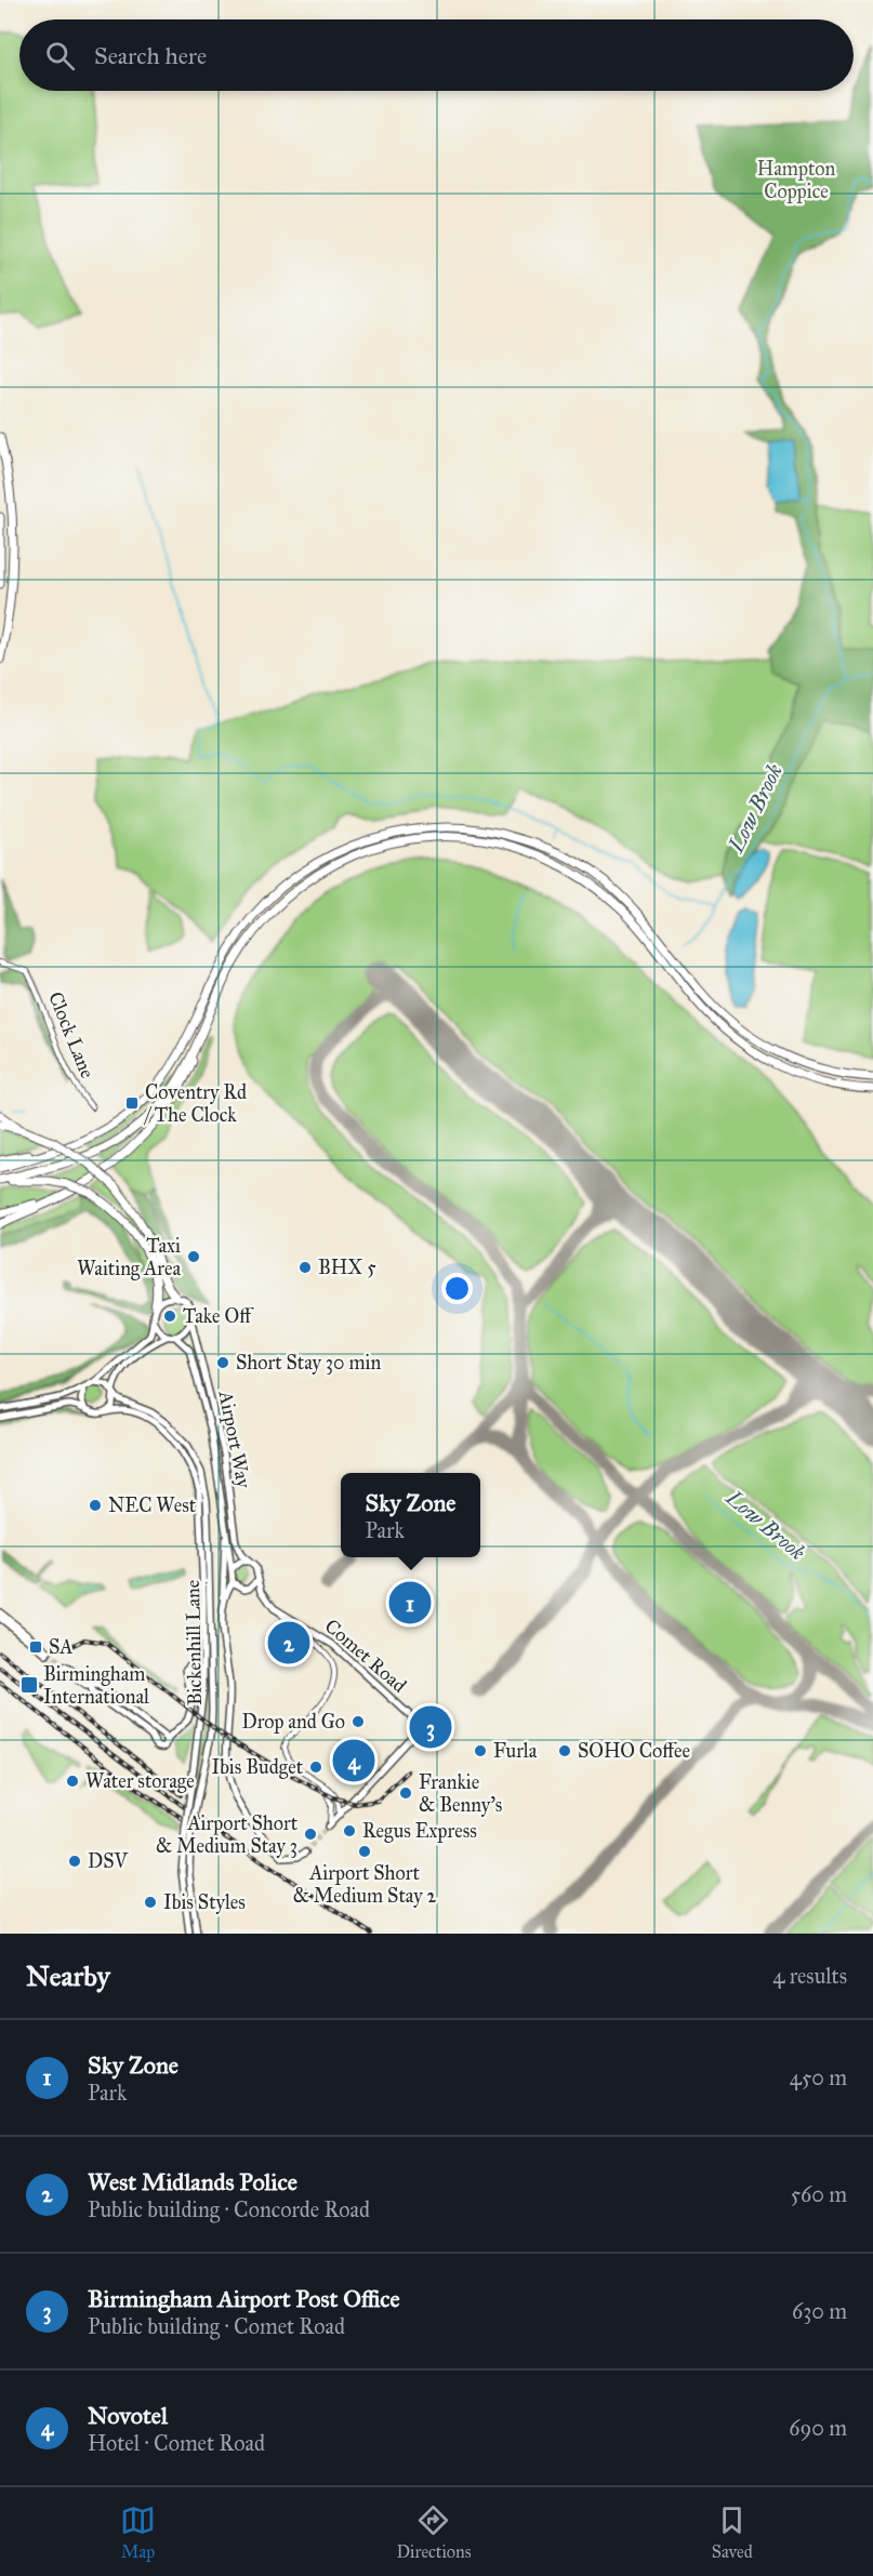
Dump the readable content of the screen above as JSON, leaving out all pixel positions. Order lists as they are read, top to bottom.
{
  "streets": {
    "street": [
      "Clock Lane",
      "Airport Way",
      "Bickenhill Lane",
      "Comet Road"
    ]
  },
  "water": ["Low Brook"],
  "parks": ["Hampton Coppice"],
  "places": {
    "transit": ["Coventry Rd / The Clock", "SA", "Birmingham International"],
    "other": [
      "Taxi Waiting Area",
      "BHX 5",
      "Take Off",
      "Short Stay 30 min",
      "NEC West",
      "Drop and Go",
      "Furla",
      "SOHO Coffee",
      "Ibis Budget",
      "Water storage",
      "Frankie & Benny's",
      "Regus Express",
      "Airport Short & Medium Stay 3",
      "Airport Short & Medium Stay 2",
      "DSV",
      "Ibis Styles"
    ]
  },
  "page": {
    "search": "Search here",
    "popup": ["Sky Zone", "Park"],
    "pins": [
      "1",
      "2",
      "3",
      "4"
    ],
    "heading": ["Nearby", "4 results"],
    "list": [
      {
        "mark": "1",
        "name": "Sky Zone",
        "note": "Park",
        "value": "450 m"
      },
      {
        "mark": "2",
        "name": "West Midlands Police",
        "note": "Public building · Concorde Road",
        "value": "560 m"
      },
      {
        "mark": "3",
        "name": "Birmingham Airport Post Office",
        "note": "Public building · Comet Road",
        "value": "630 m"
      },
      {
        "mark": "4",
        "name": "Novotel",
        "note": "Hotel · Comet Road",
        "value": "690 m"
      }
    ],
    "nav": ["Map", "Directions", "Saved"]
  }
}
